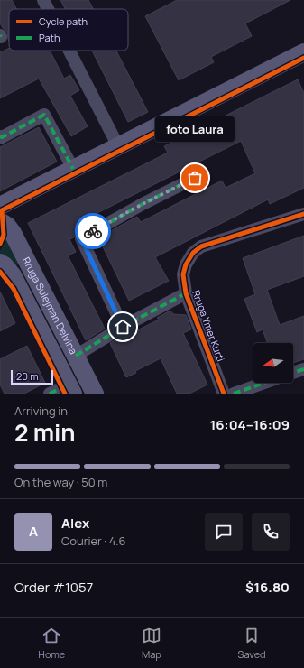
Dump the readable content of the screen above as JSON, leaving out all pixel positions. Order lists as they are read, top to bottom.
{
  "streets": {
    "main road": ["Rruga Sulejman Delvina"],
    "street": ["Rruga Ymer Kurti"]
  },
  "crossings": [
    ["Rruga Sulejman Delvina", "Rruga Ymer Kurti"]
  ],
  "places": ["foto Laura"],
  "legend": ["Cycle path", "Path"],
  "scale_bar": "20 m",
  "north": "left",
  "page": {
    "bubble": "foto Laura",
    "scale": "20 m",
    "heading": ["2 min", "Arriving in", "16:04–16:09"],
    "panel": [
      "Alex",
      "Courier · 4.6",
      "Order #1057",
      "$16.80"
    ],
    "bar": "On the way · 50 m",
    "round": "A",
    "tabs": ["Home", "Map", "Saved"]
  }
}
